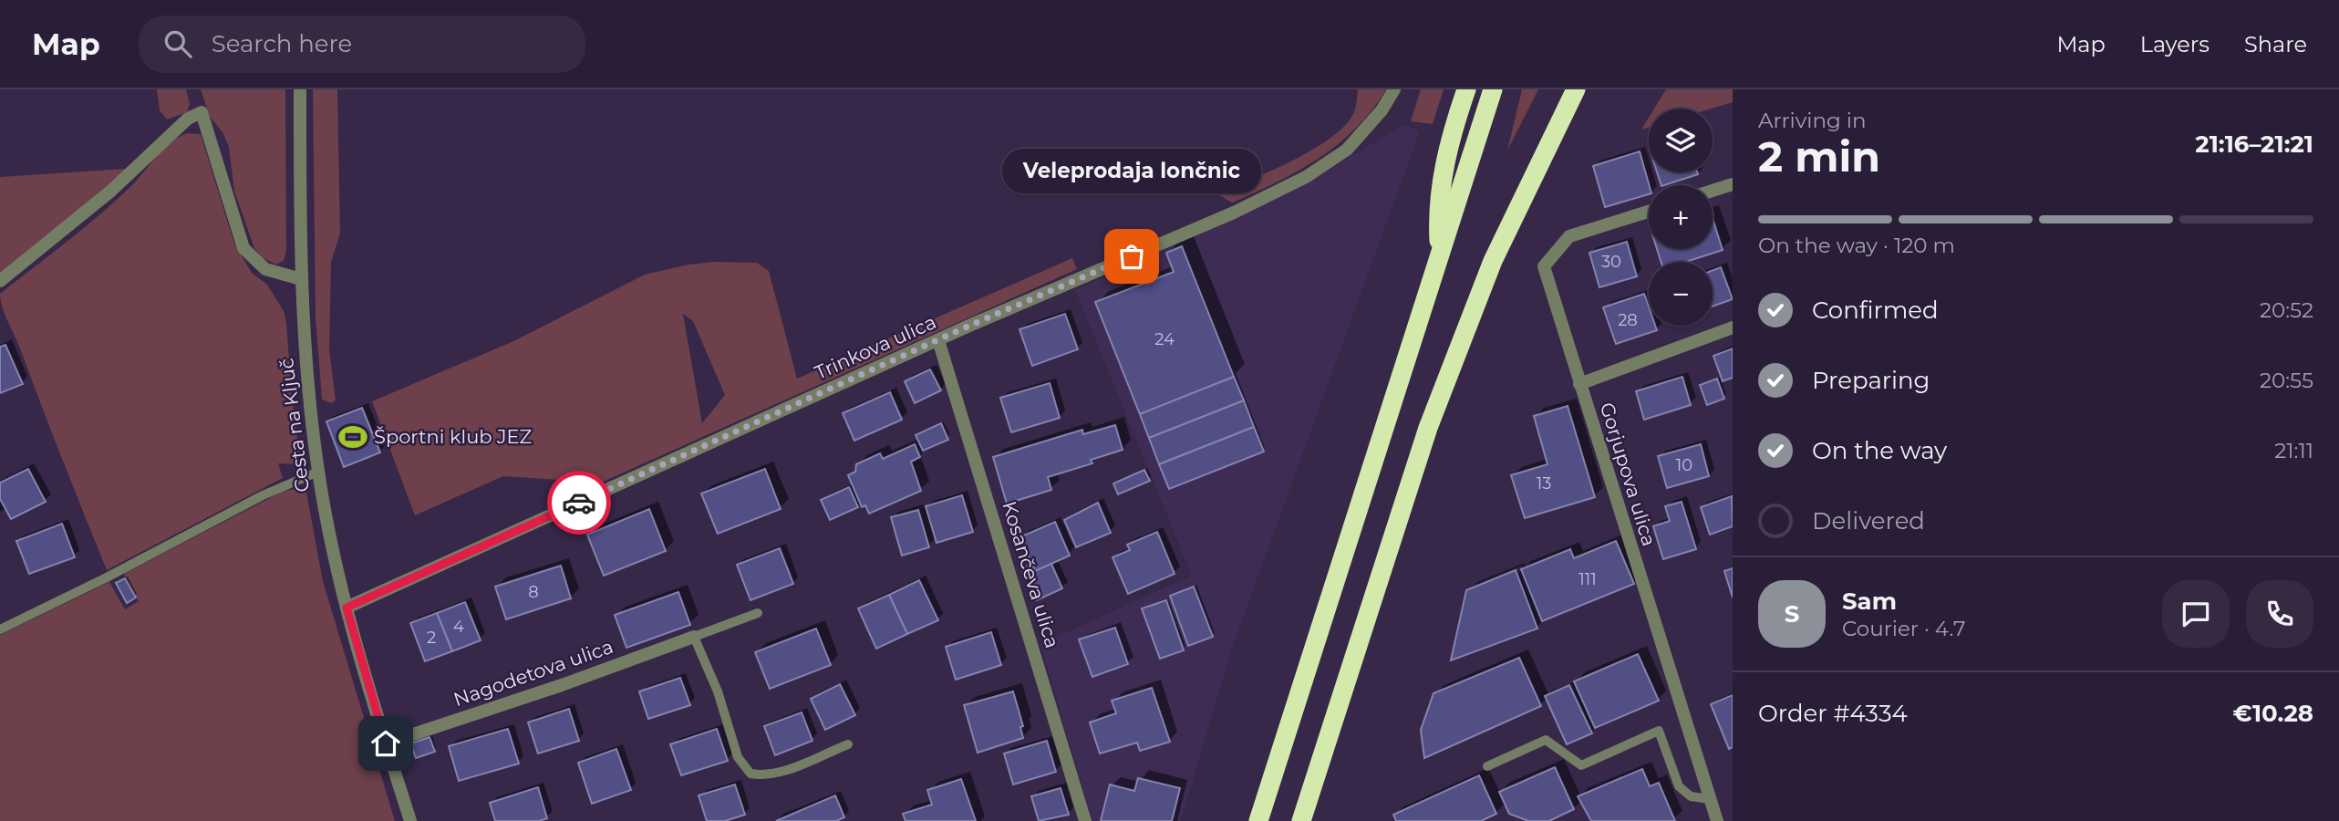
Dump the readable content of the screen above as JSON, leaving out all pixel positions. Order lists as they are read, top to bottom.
{
  "streets": {
    "street": [
      "Trinkova ulica",
      "Cesta na Ključ",
      "Gorjupova ulica",
      "Kosančeva ulica",
      "Nagodetova ulica"
    ]
  },
  "crossings": [
    ["Trinkova ulica", "Cesta na Ključ"],
    ["Trinkova ulica", "Kosančeva ulica"],
    ["Cesta na Ključ", "Nagodetova ulica"]
  ],
  "places": {
    "other": ["Veleprodaja lončnic"],
    "sports": ["Športni klub JEZ"]
  },
  "house_numbers": [
    "30",
    "28",
    "24",
    "10",
    "13",
    "111",
    "8",
    "4",
    "2"
  ],
  "page": {
    "header": "Map",
    "search": "Search here",
    "nav": ["Map", "Layers", "Share"],
    "heading": ["2 min", "Arriving in", "21:16–21:21"],
    "panel": [
      "Sam",
      "Courier · 4.7",
      "Order #4334",
      "€10.28"
    ],
    "map_buttons": ["+", "−"],
    "bubble": "Veleprodaja lončnic",
    "bar": "On the way · 120 m",
    "list": [
      ["Confirmed", "20:52"],
      ["Preparing", "20:55"],
      ["On the way", "21:11"],
      "Delivered"
    ],
    "round": "S"
  }
}
